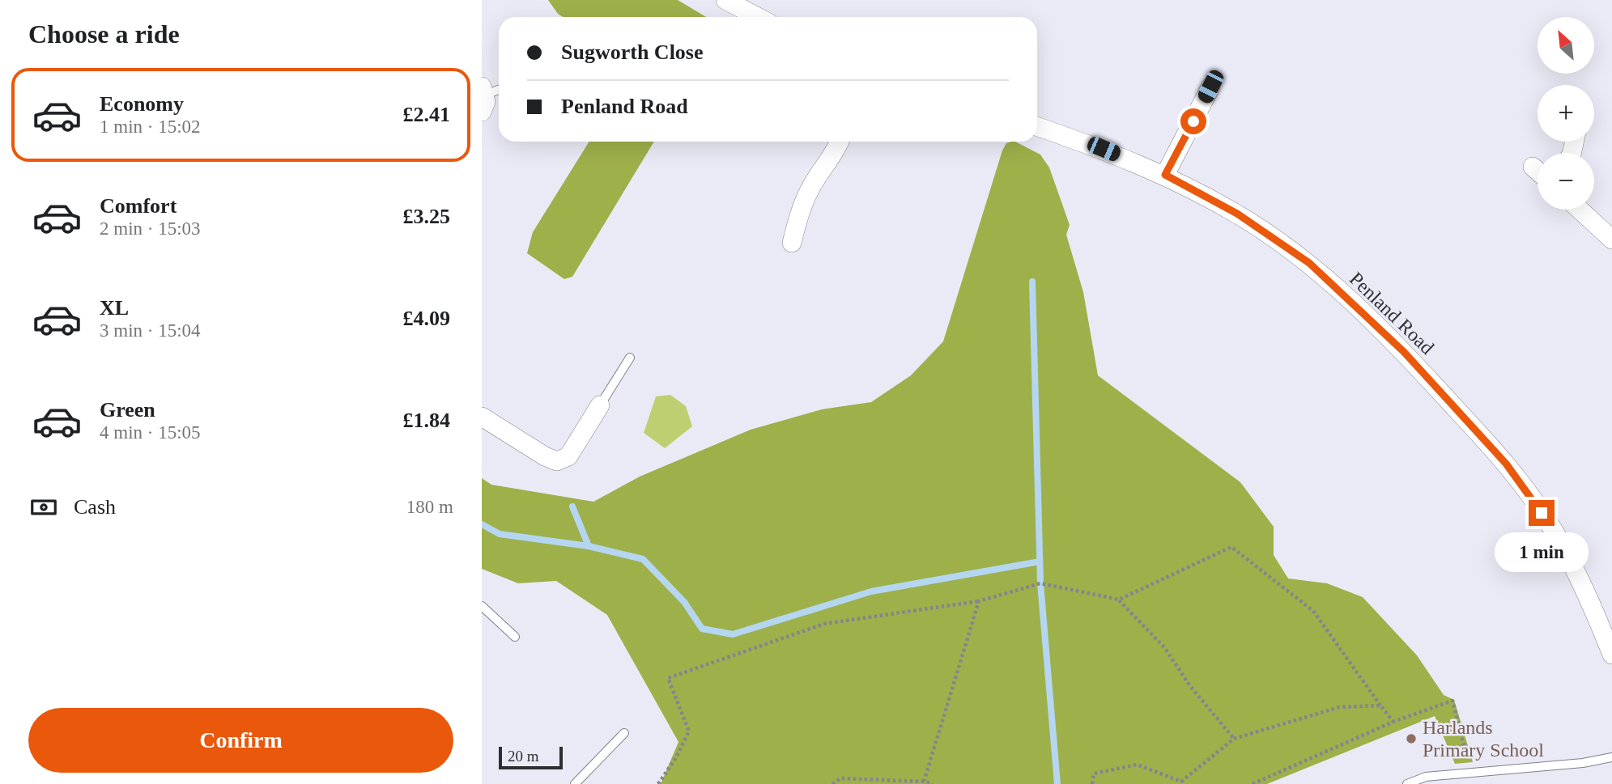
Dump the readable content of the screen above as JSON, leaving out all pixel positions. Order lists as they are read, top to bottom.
{
  "streets": {
    "street": ["Penland Road"]
  },
  "places": ["Harlands Primary School"],
  "scale_bar": "20 m",
  "north": "top left",
  "page": {
    "heading": "Choose a ride",
    "map_buttons": ["+", "−"],
    "banner": ["Sugworth Close", "Penland Road"],
    "list": [
      {
        "name": "Economy",
        "note": "1 min · 15:02",
        "value": "£2.41"
      },
      {
        "name": "Comfort",
        "note": "2 min · 15:03",
        "value": "£3.25"
      },
      {
        "name": "XL",
        "note": "3 min · 15:04",
        "value": "£4.09"
      },
      {
        "name": "Green",
        "note": "4 min · 15:05",
        "value": "£1.84"
      }
    ],
    "pay": ["Cash", "180 m"],
    "bubble": "1 min",
    "buttons": "Confirm",
    "scale": "20 m"
  }
}
